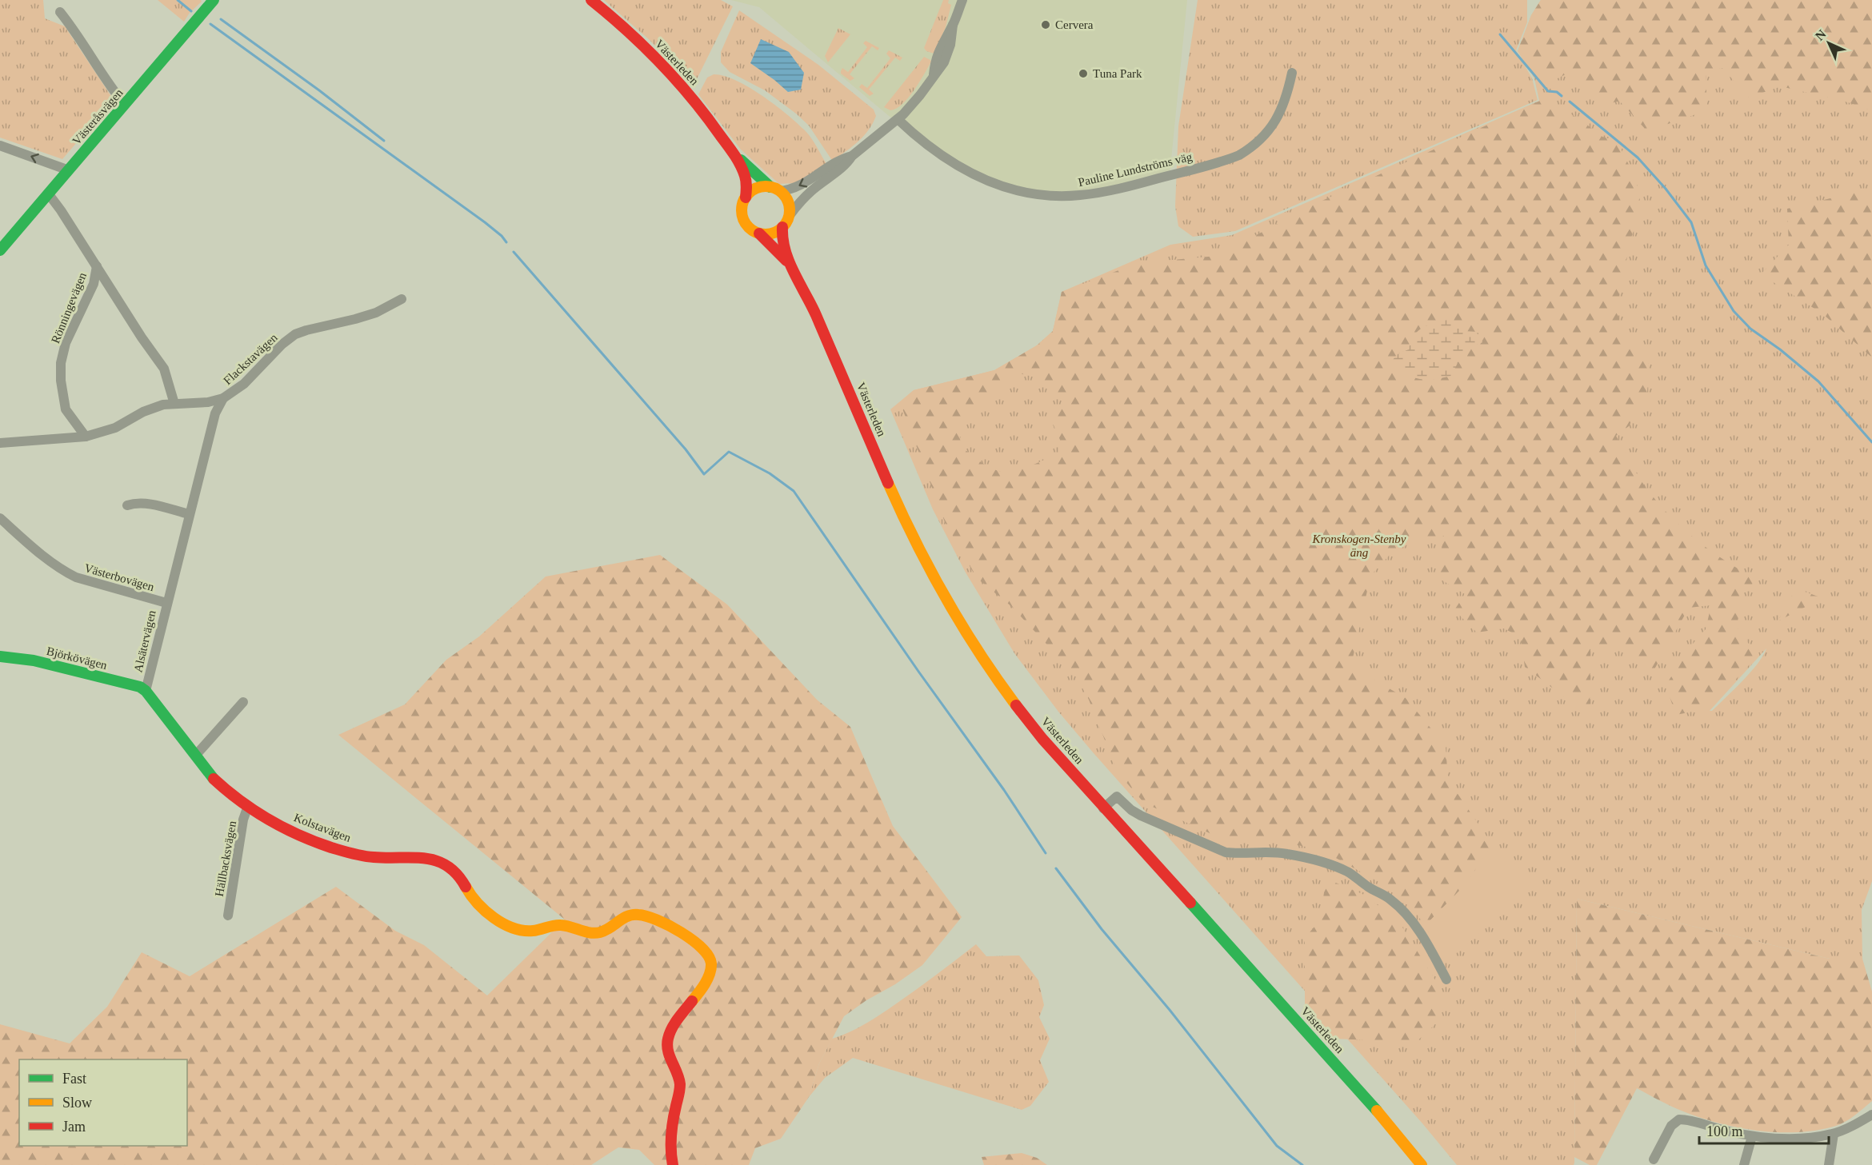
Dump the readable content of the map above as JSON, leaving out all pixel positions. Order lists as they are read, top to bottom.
{
  "streets": {
    "main road": [
      "Västerleden",
      "Västeråsvägen",
      "Björkövägen",
      "Kolstavägen"
    ],
    "street": [
      "Pauline Lundströms väg",
      "Rönningevägen",
      "Flackstavägen",
      "Västerbovägen",
      "Alsätervägen",
      "Hällbacksvägen"
    ]
  },
  "crossings": [
    ["Västeråsvägen", "Rönningevägen"],
    ["Rönningevägen", "Flackstavägen"],
    ["Flackstavägen", "Alsätervägen"],
    ["Västerbovägen", "Alsätervägen"],
    ["Alsätervägen", "Björkövägen"],
    ["Alsätervägen", "Kolstavägen"],
    ["Björkövägen", "Kolstavägen"],
    ["Kolstavägen", "Hällbacksvägen"]
  ],
  "parks": ["Kronskogen-Stenby äng"],
  "places": ["Cervera", "Tuna Park"],
  "legend": ["Fast", "Slow", "Jam"],
  "scale_bar": "100 m",
  "north": "top left"
}
